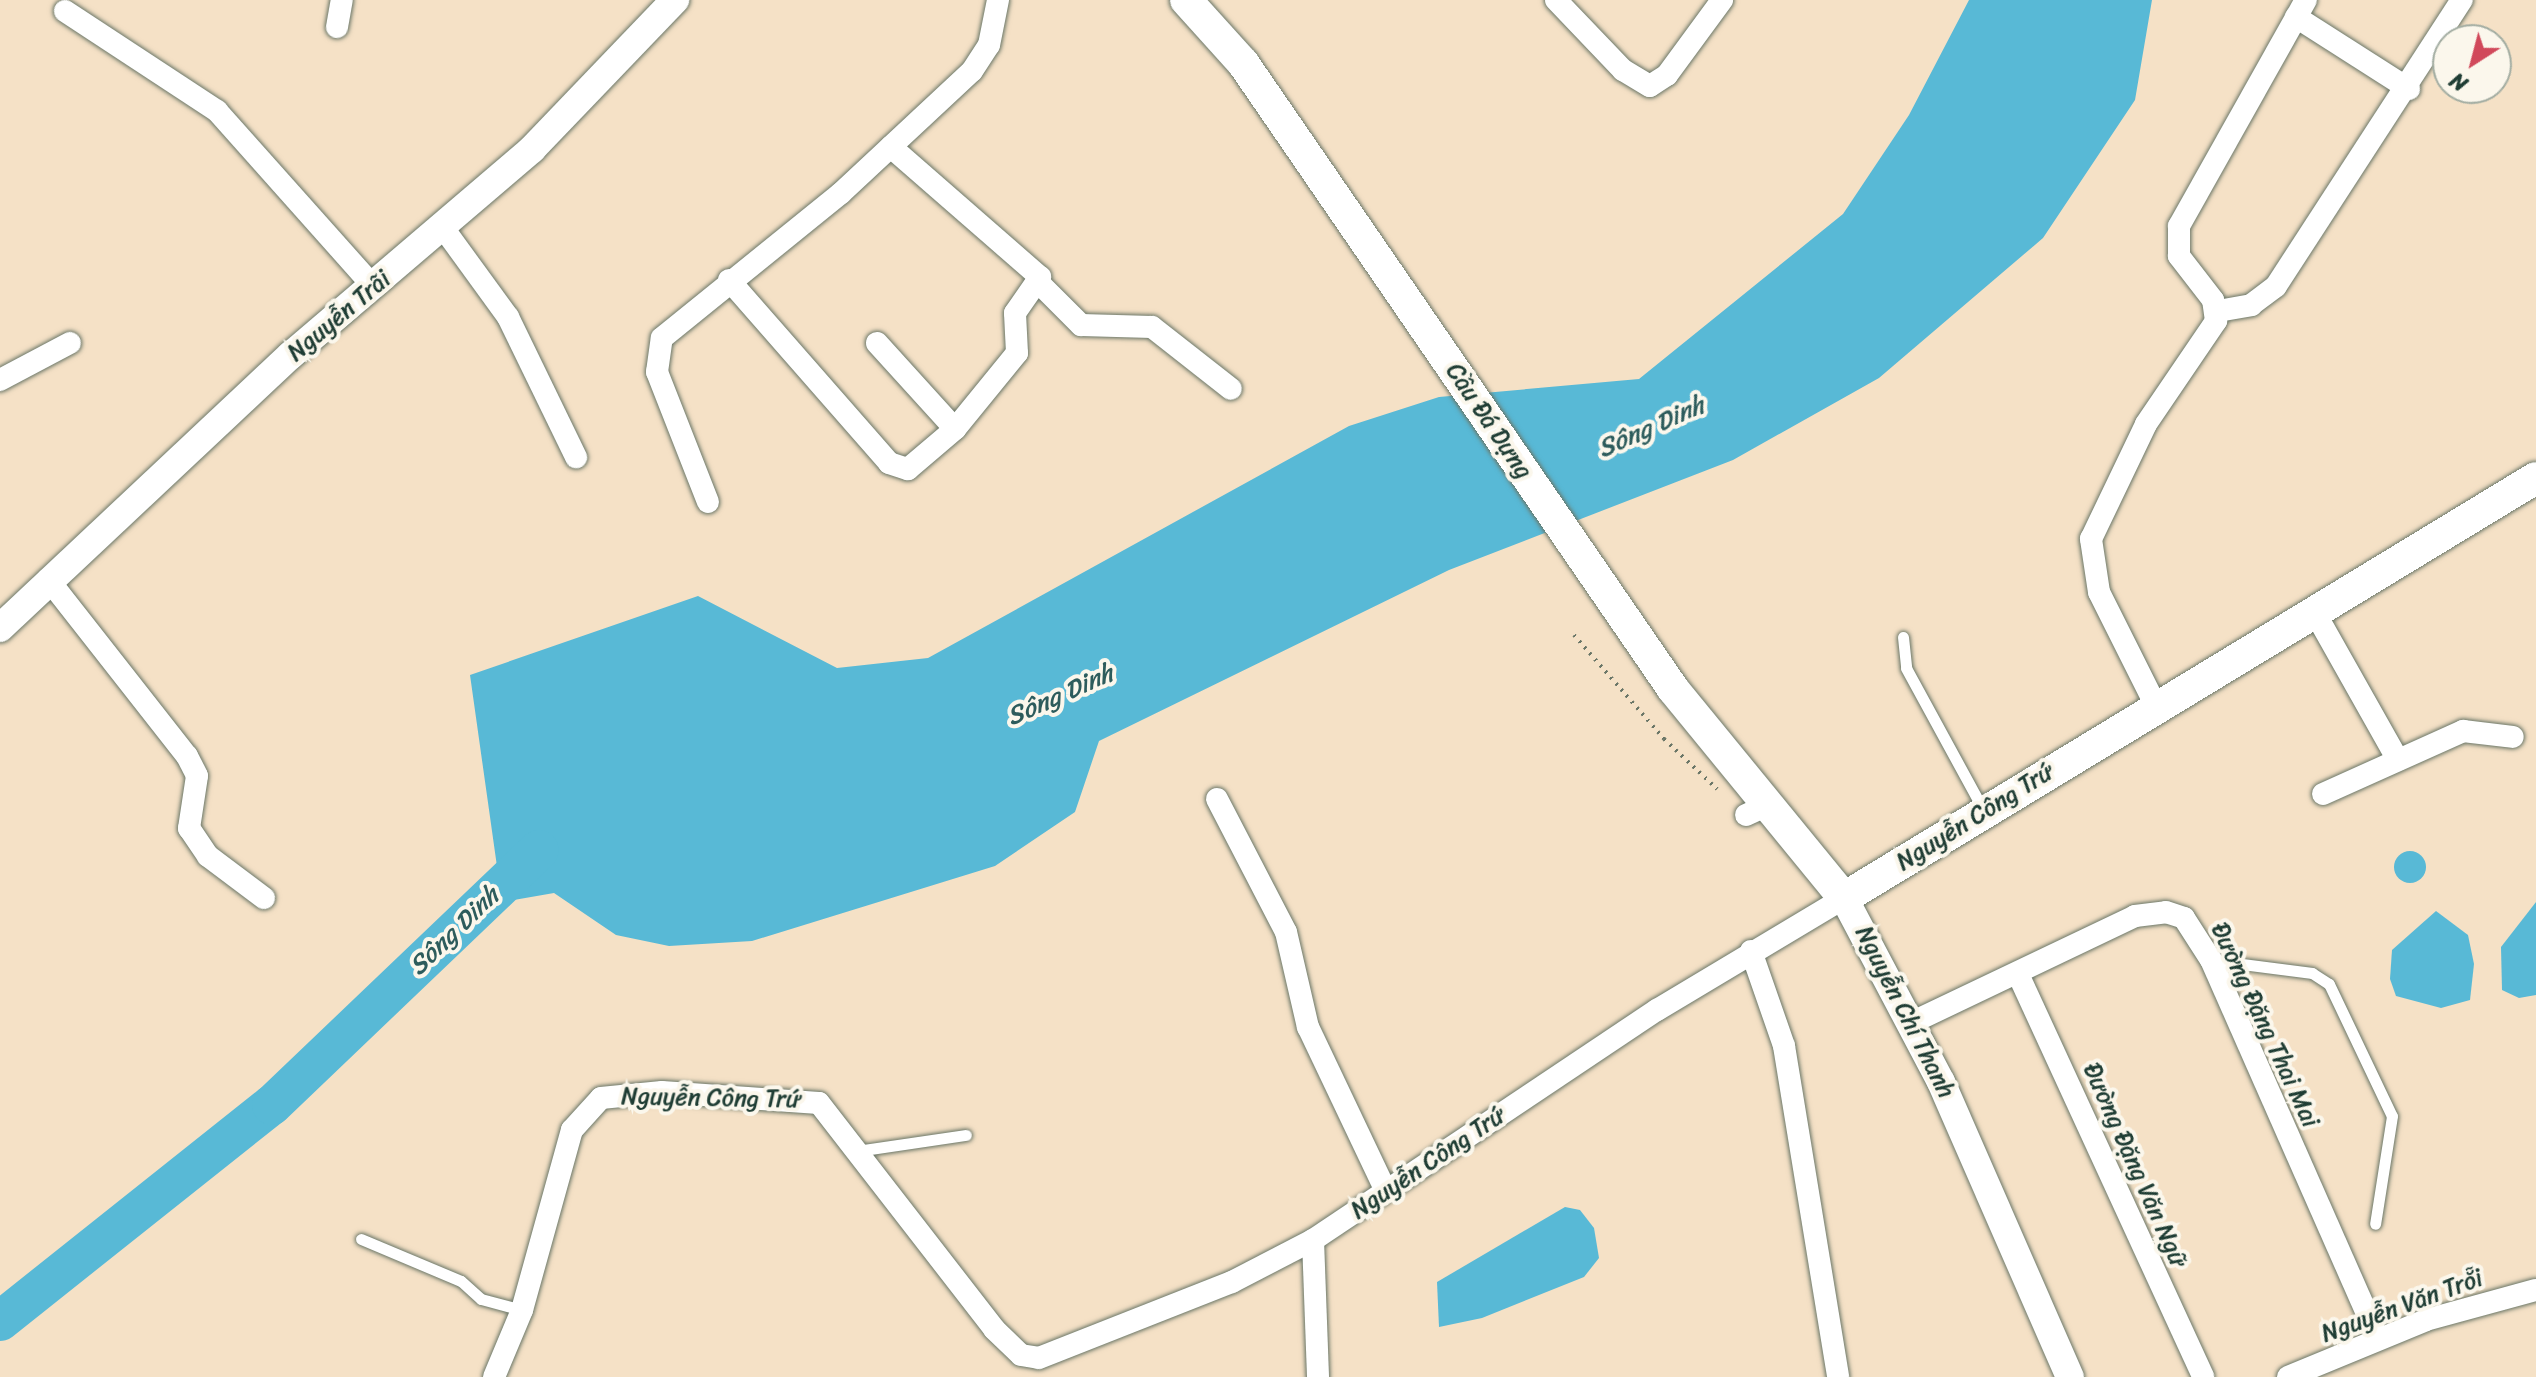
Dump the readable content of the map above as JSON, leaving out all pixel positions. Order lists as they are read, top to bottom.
{
  "streets": {
    "main road": ["Cầu Đá Dựng", "Nguyễn Công Trứ", "Nguyễn Chí Thanh"],
    "street": [
      "Nguyễn Trãi",
      "Đường Đặng Thai Mai",
      "Đường Đặng Văn Ngữ",
      "Nguyễn Văn Trỗi"
    ]
  },
  "crossings": [
    ["Cầu Đá Dựng", "Nguyễn Chí Thanh"],
    ["Nguyễn Công Trứ", "Nguyễn Chí Thanh"],
    ["Nguyễn Chí Thanh", "Đường Đặng Thai Mai"],
    ["Đường Đặng Thai Mai", "Đường Đặng Văn Ngữ"],
    ["Đường Đặng Thai Mai", "Nguyễn Văn Trỗi"]
  ],
  "water": ["Sông Dinh"],
  "north": "bottom left"
}
